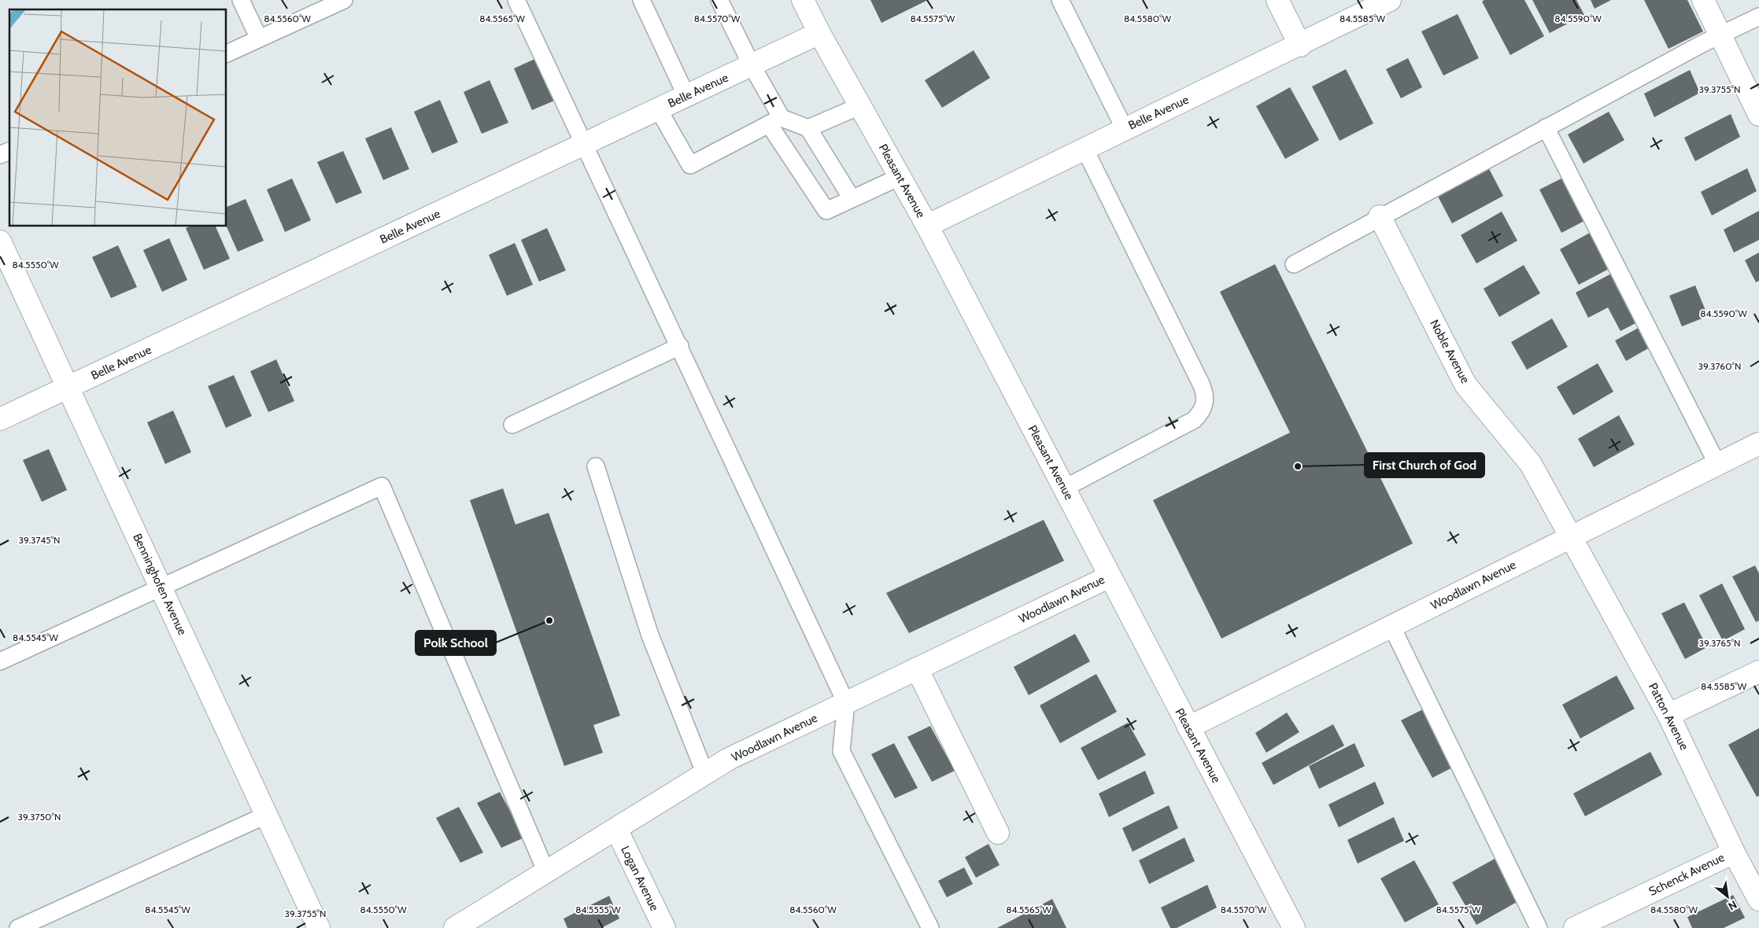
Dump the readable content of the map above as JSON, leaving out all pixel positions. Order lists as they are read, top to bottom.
{
  "streets": {
    "street": [
      "Belle Avenue",
      "Pleasant Avenue",
      "Noble Avenue",
      "Benninghofen Avenue",
      "Woodlawn Avenue",
      "Patton Avenue",
      "Schenck Avenue",
      "Logan Avenue"
    ]
  },
  "crossings": [
    ["Belle Avenue", "Pleasant Avenue"],
    ["Belle Avenue", "Benninghofen Avenue"],
    ["Pleasant Avenue", "Woodlawn Avenue"],
    ["Noble Avenue", "Woodlawn Avenue"],
    ["Noble Avenue", "Patton Avenue"],
    ["Woodlawn Avenue", "Patton Avenue"],
    ["Woodlawn Avenue", "Logan Avenue"],
    ["Patton Avenue", "Schenck Avenue"]
  ],
  "places": ["First Church of God", "Polk School"],
  "north": "bottom right",
  "coordinates": [
    "84.5560°W",
    "84.5565°W",
    "84.5570°W",
    "84.5575°W",
    "84.5580°W",
    "84.5585°W",
    "84.5590°W",
    "39.3755°N",
    "84.5550°W",
    "39.3760°N",
    "39.3745°N",
    "84.5545°W",
    "39.3765°N",
    "39.3750°N",
    "84.5555°W"
  ]
}
